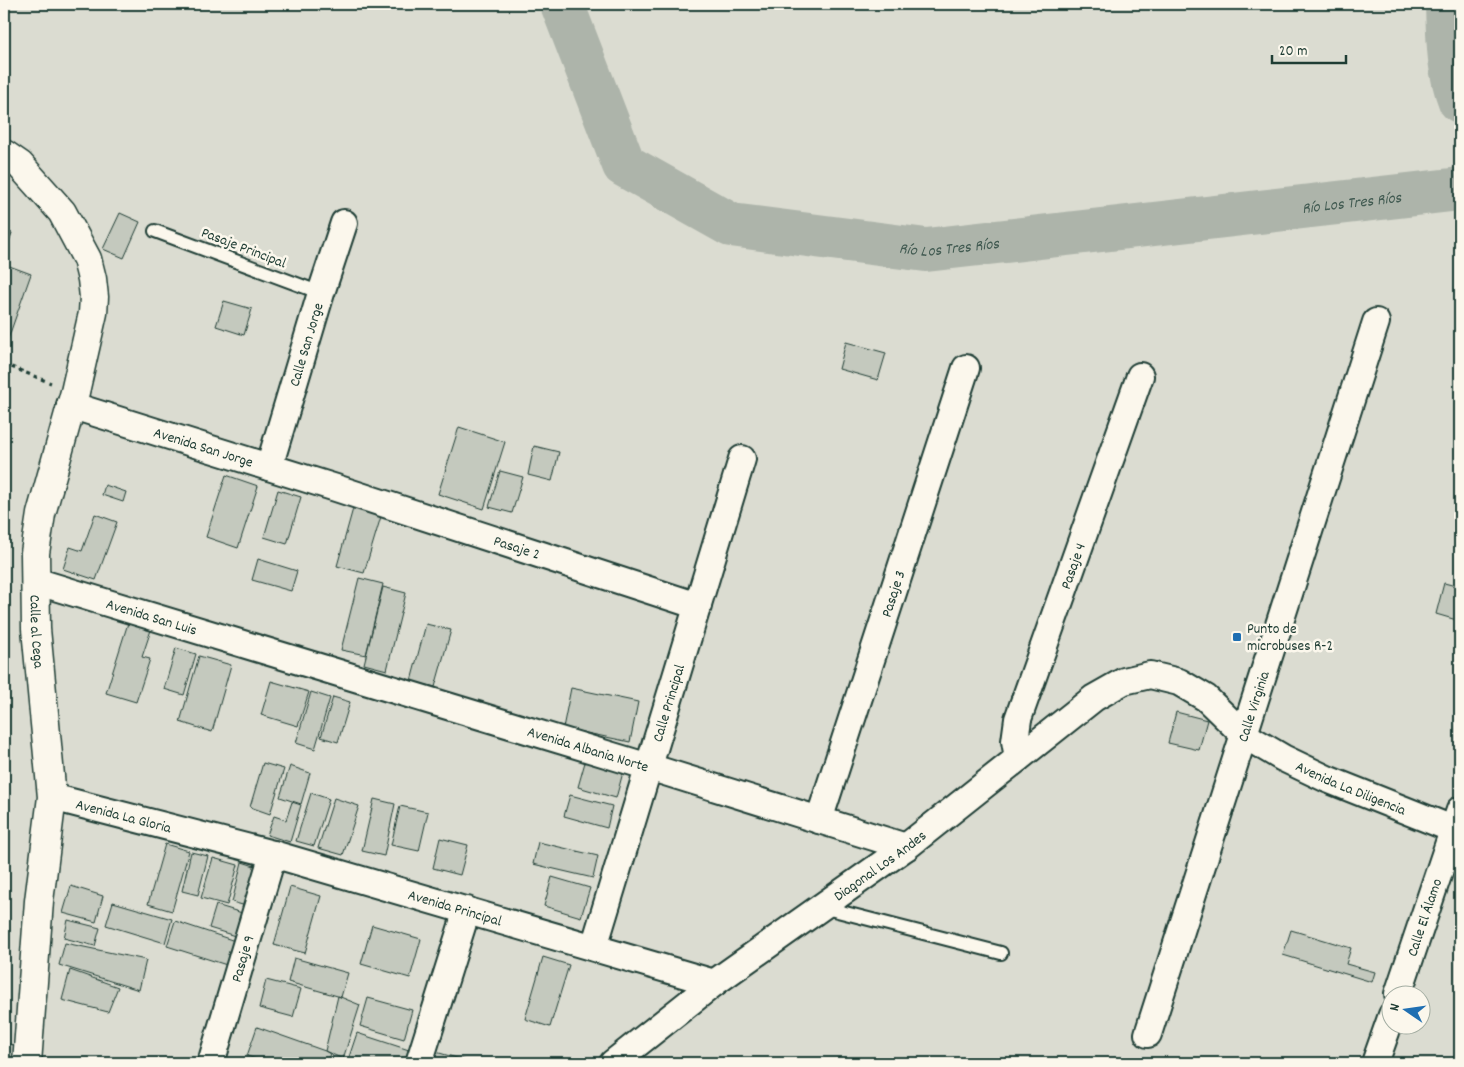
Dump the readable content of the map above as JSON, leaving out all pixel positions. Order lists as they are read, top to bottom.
{
  "streets": {
    "street": [
      "Calle San Jorge",
      "Avenida San Jorge",
      "Pasaje 2",
      "Pasaje 4",
      "Pasaje 3",
      "Avenida San Luis",
      "Calle al Cega",
      "Calle Principal",
      "Calle Virginia",
      "Avenida Albania Norte",
      "Avenida La Diligencia",
      "Avenida La Gloria",
      "Diagonal Los Andes",
      "Avenida Principal",
      "Calle El Álamo",
      "Pasaje 9"
    ],
    "lane": ["Pasaje Principal"]
  },
  "crossings": [
    ["Pasaje Principal", "Calle San Jorge"],
    ["Calle San Jorge", "Avenida San Jorge"],
    ["Avenida San Jorge", "Pasaje 2"],
    ["Avenida San Jorge", "Calle al Cega"],
    ["Pasaje 2", "Calle Principal"],
    ["Pasaje 4", "Diagonal Los Andes"],
    ["Pasaje 3", "Avenida Albania Norte"],
    ["Avenida San Luis", "Calle al Cega"],
    ["Avenida San Luis", "Avenida Albania Norte"],
    ["Calle al Cega", "Avenida La Gloria"],
    ["Calle Principal", "Avenida Albania Norte"],
    ["Calle Principal", "Avenida Principal"],
    ["Calle Virginia", "Avenida La Diligencia"],
    ["Avenida Albania Norte", "Diagonal Los Andes"],
    ["Avenida La Diligencia", "Diagonal Los Andes"],
    ["Avenida La Diligencia", "Calle El Álamo"],
    ["Avenida La Gloria", "Avenida Principal"],
    ["Diagonal Los Andes", "Avenida Principal"],
    ["Avenida Principal", "Pasaje 9"]
  ],
  "water": ["Río Los Tres Ríos"],
  "places": {
    "transit": ["Punto de microbuses R-2"]
  },
  "scale_bar": "20 m",
  "north": "left"
}
